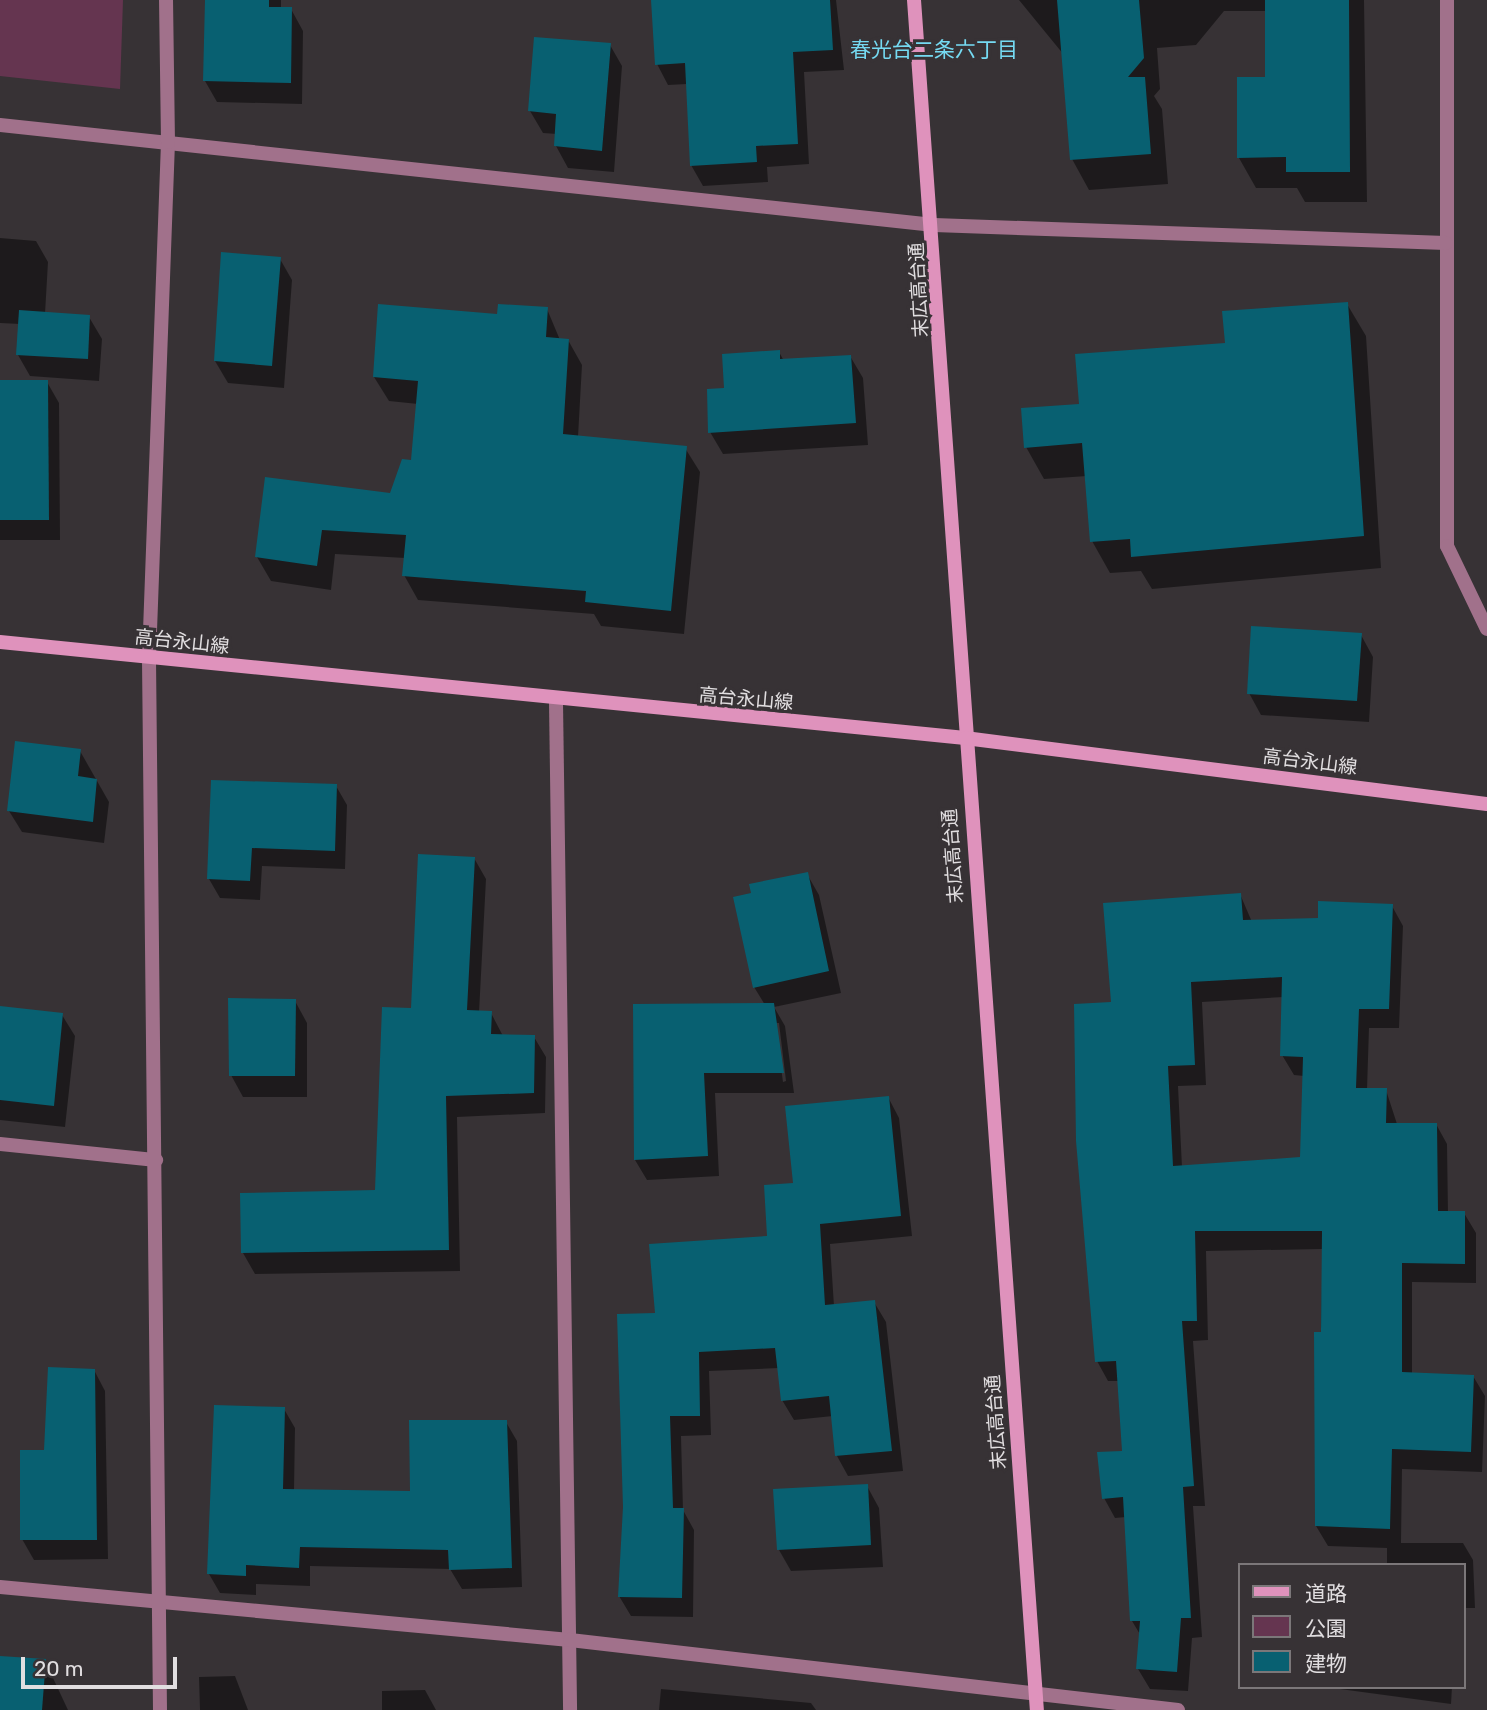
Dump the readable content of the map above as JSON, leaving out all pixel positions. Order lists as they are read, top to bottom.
{
  "streets": {
    "street": ["末広高台通", "高台永山線"]
  },
  "crossings": [
    ["末広高台通", "高台永山線"]
  ],
  "districts": ["春光台二条六丁目"],
  "legend": ["道路", "公園", "建物"],
  "scale_bar": "20 m"
}
